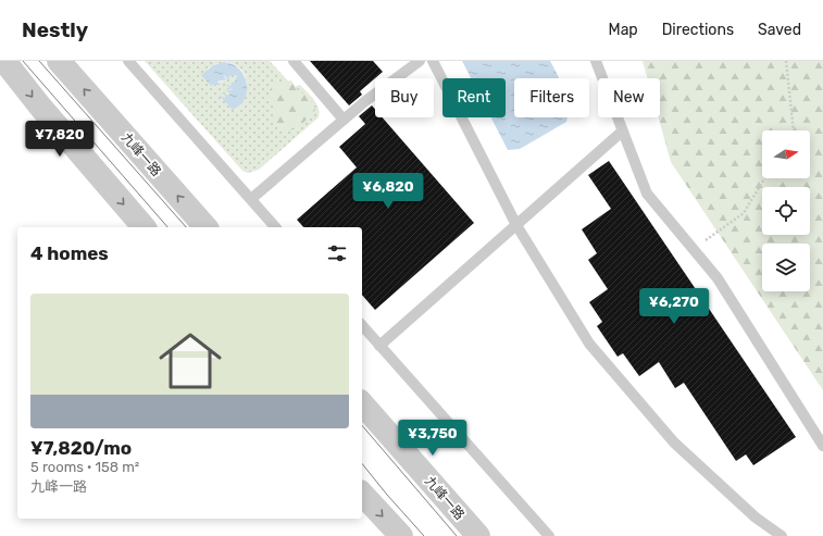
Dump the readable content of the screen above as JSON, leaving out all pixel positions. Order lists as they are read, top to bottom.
{
  "streets": {
    "street": ["九峰一路"]
  },
  "north": "right",
  "page": {
    "header": "Nestly",
    "nav": ["Map", "Directions", "Saved"],
    "chip": [
      "Buy",
      "Rent",
      "Filters",
      "New"
    ],
    "price": [
      "¥7,820",
      "¥6,820",
      "¥6,270",
      "¥3,750"
    ],
    "heading": "4 homes",
    "list": [
      {
        "name": "¥7,820/mo",
        "note": "5 rooms · 158 m² · 九峰一路"
      }
    ]
  }
}
